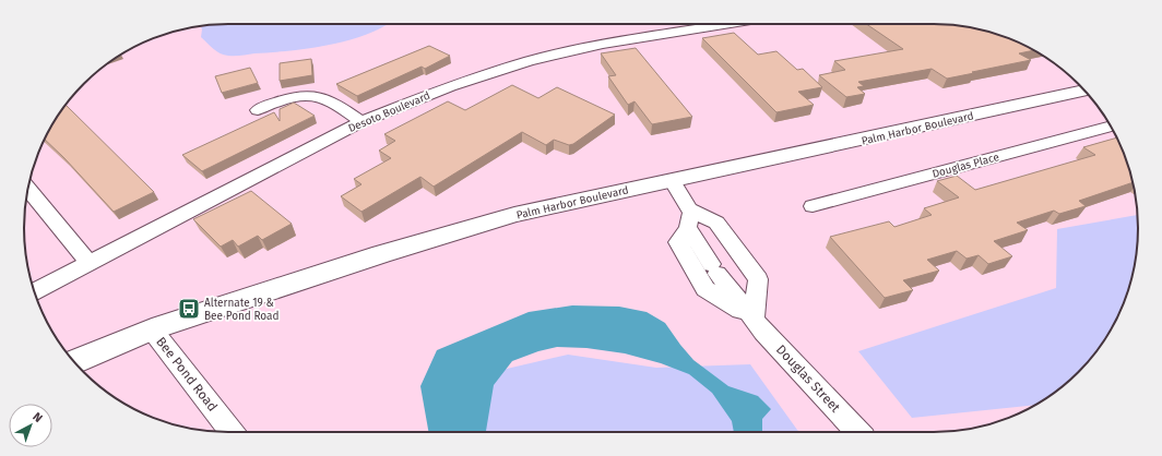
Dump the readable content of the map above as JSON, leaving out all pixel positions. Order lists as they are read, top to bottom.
{
  "streets": {
    "main road": ["Palm Harbor Boulevard"],
    "street": [
      "Desoto Boulevard",
      "Douglas Place",
      "Bee Pond Road",
      "Douglas Street"
    ]
  },
  "crossings": [
    ["Palm Harbor Boulevard", "Bee Pond Road"],
    ["Palm Harbor Boulevard", "Douglas Street"]
  ],
  "places": {
    "bus stop": ["Alternate 19 & Bee Pond Road"]
  },
  "north": "top right"
}
